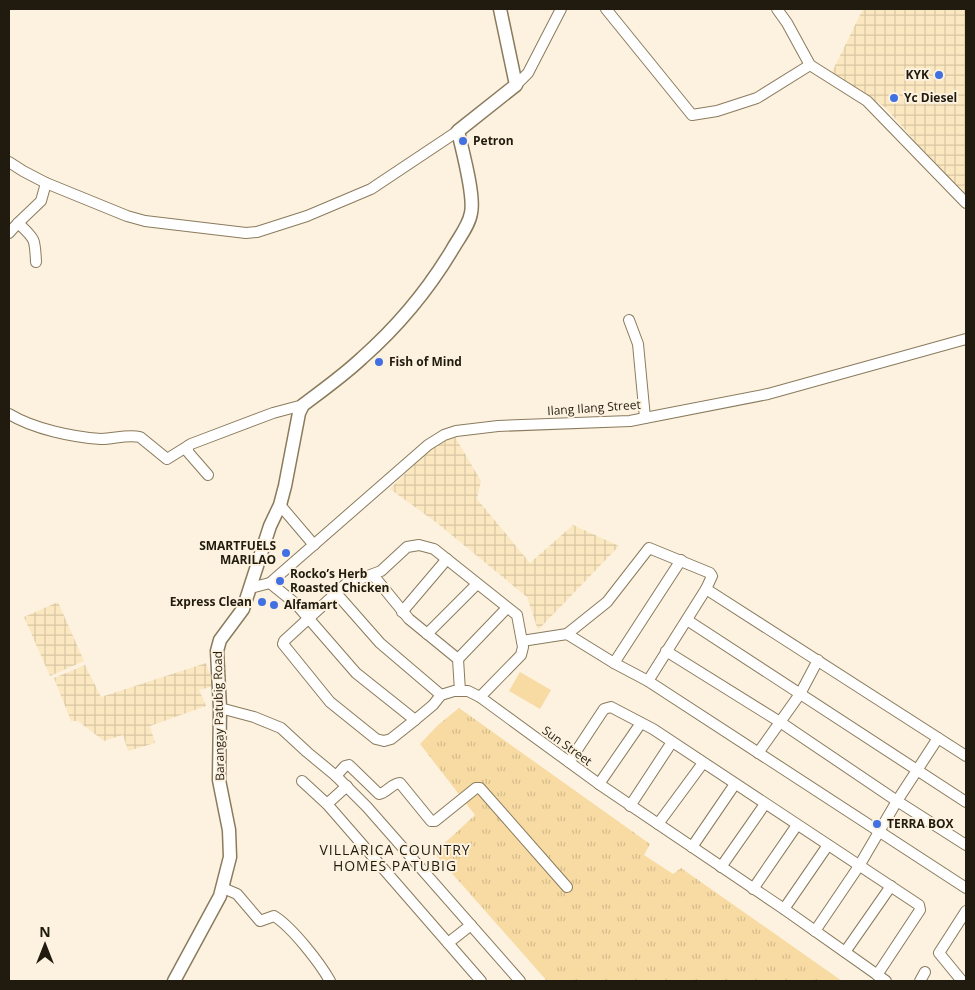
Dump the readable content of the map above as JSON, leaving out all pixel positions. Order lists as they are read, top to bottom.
{
  "streets": {
    "main road": ["Barangay Patubig Road"],
    "street": ["Ilang Ilang Street", "Sun Street"]
  },
  "districts": ["VILLARICA COUNTRY HOMES PATUBIG"],
  "places": [
    "KYK",
    "Yc Diesel",
    "Petron",
    "Fish of Mind",
    "SMARTFUELS MARILAO",
    "Rocko’s Herb Roasted Chicken",
    "Express Clean",
    "Alfamart",
    "TERRA BOX"
  ],
  "north": "top"
}
